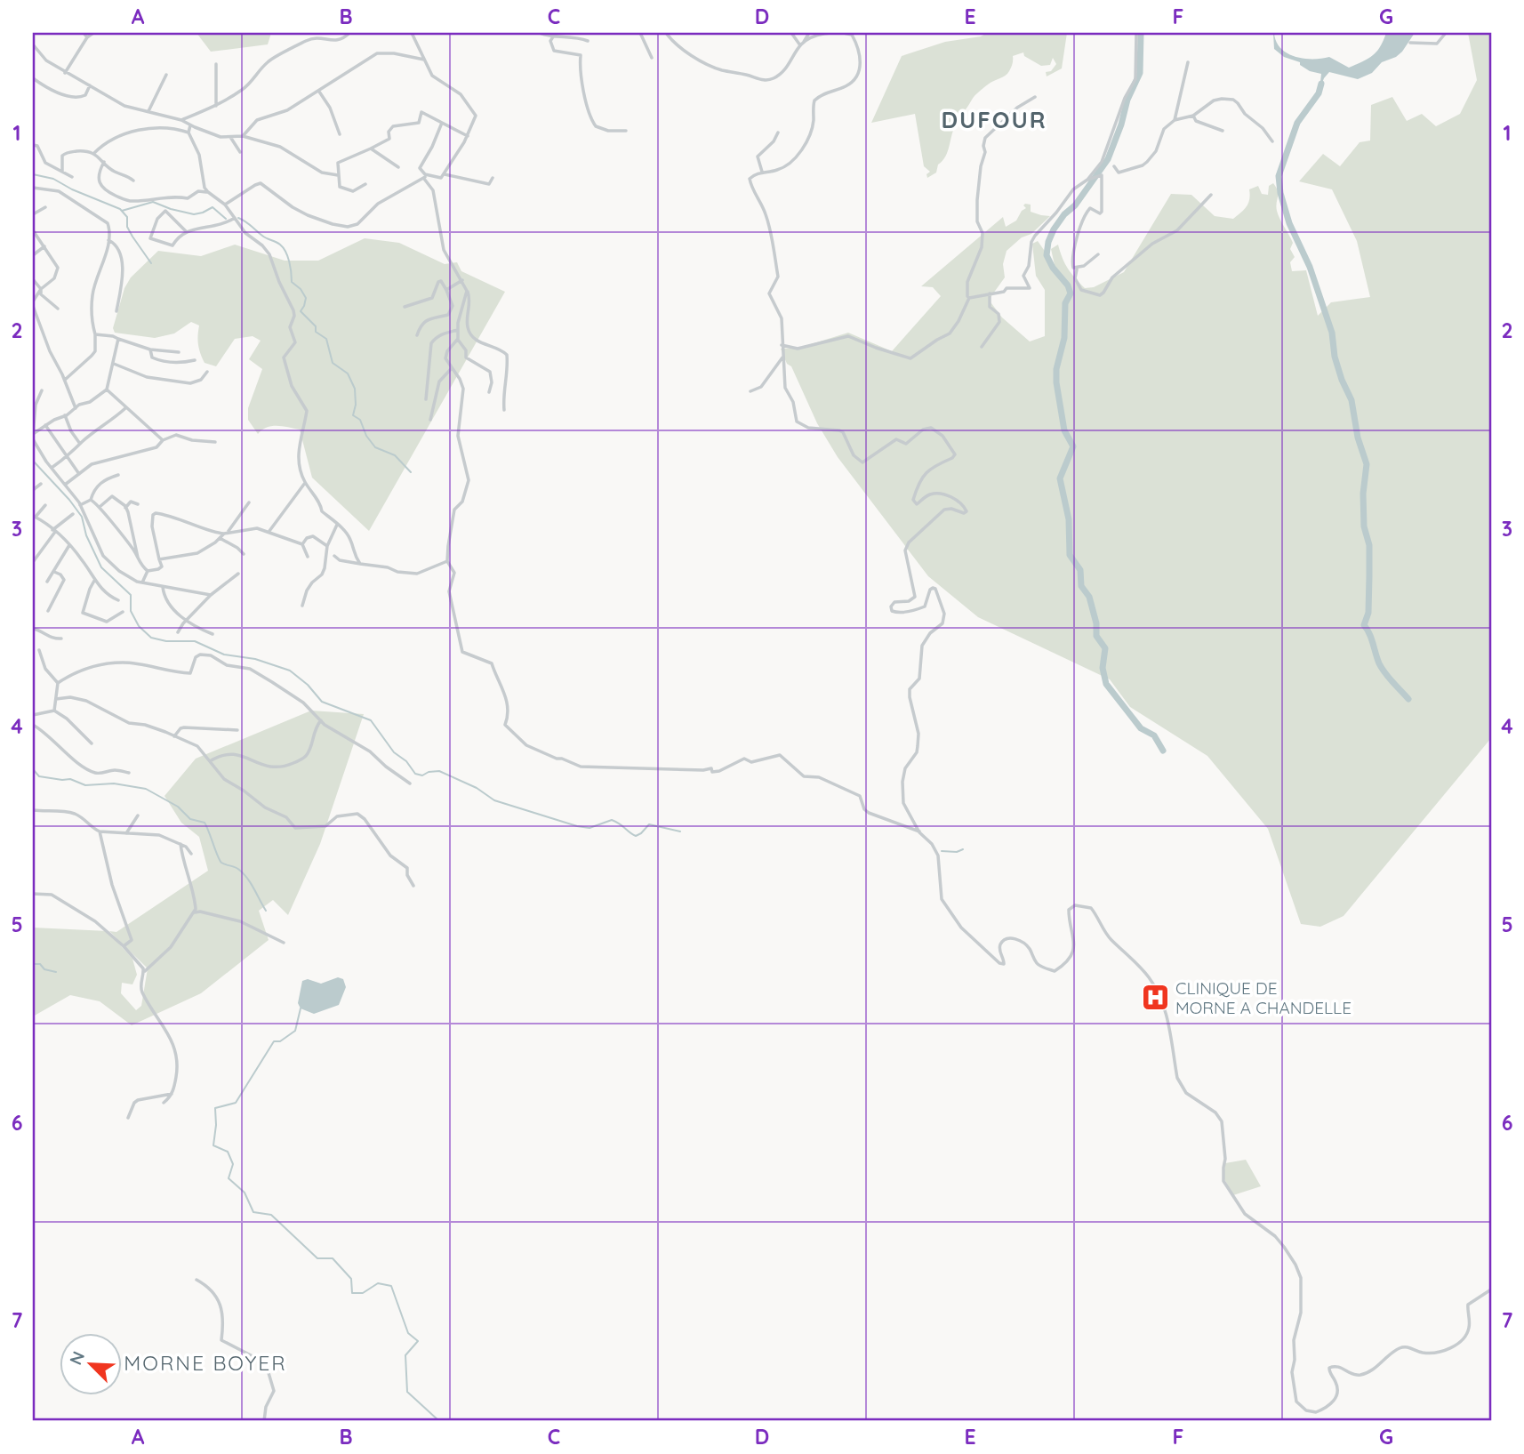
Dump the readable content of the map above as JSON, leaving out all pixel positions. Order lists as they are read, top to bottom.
{
  "districts": ["DUFOUR", "MORNE BOYER"],
  "places": {
    "hospital": ["CLINIQUE DE MORNE A CHANDELLE"]
  },
  "north": "top left",
  "grid": {
    "columns": [
      "A",
      "B",
      "C",
      "D",
      "E",
      "F",
      "G"
    ],
    "rows": [
      "1",
      "2",
      "3",
      "4",
      "5",
      "6",
      "7"
    ]
  }
}
